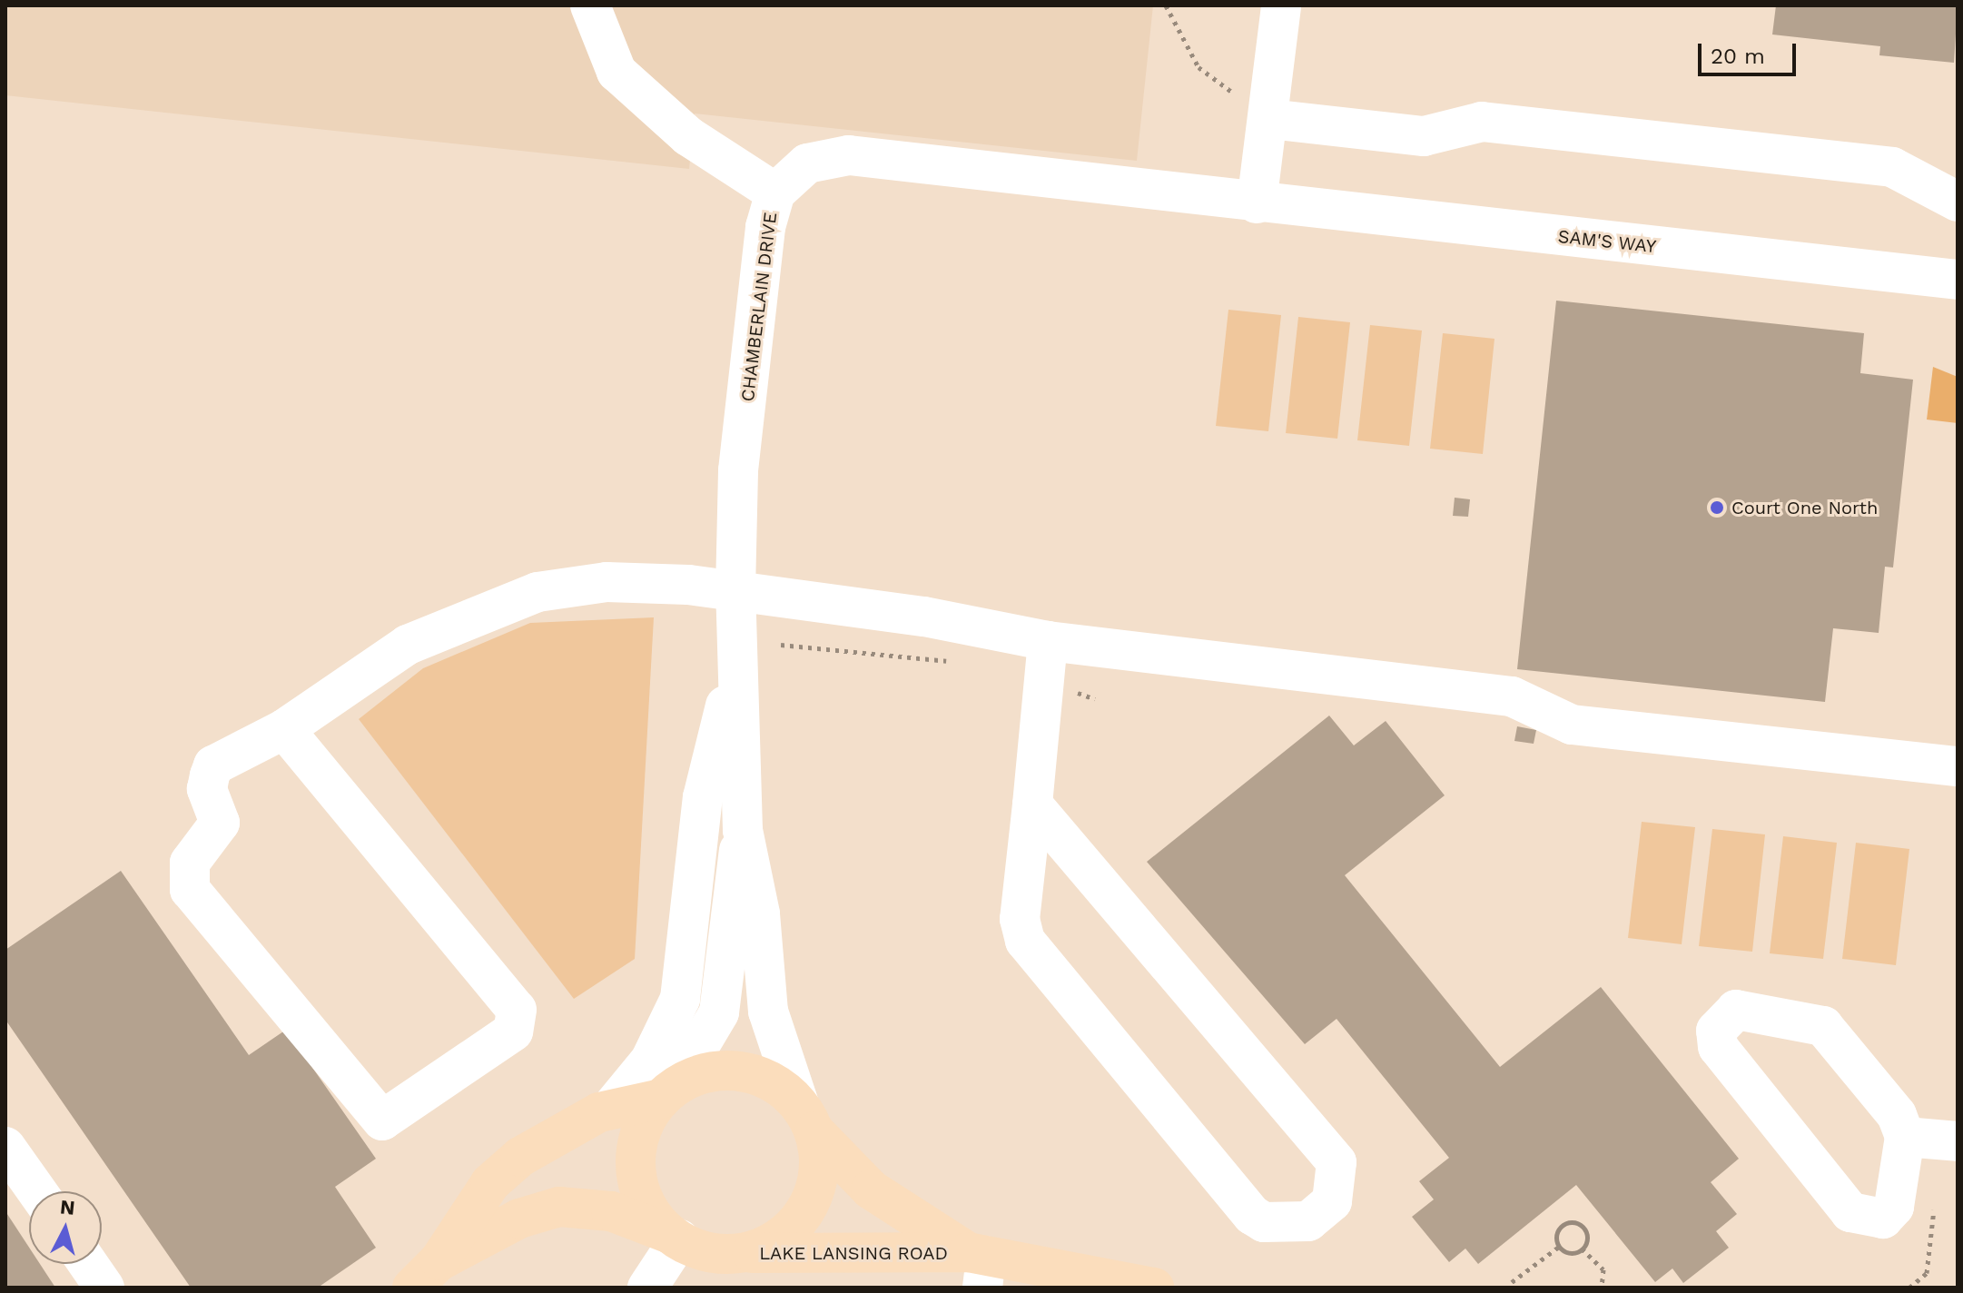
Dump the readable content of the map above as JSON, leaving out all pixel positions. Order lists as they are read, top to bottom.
{
  "streets": {
    "main road": ["LAKE LANSING ROAD"],
    "street": ["SAM'S WAY", "CHAMBERLAIN DRIVE"]
  },
  "crossings": [
    ["SAM'S WAY", "CHAMBERLAIN DRIVE"],
    ["CHAMBERLAIN DRIVE", "LAKE LANSING ROAD"]
  ],
  "places": ["Court One North"],
  "scale_bar": "20 m",
  "north": "top"
}
